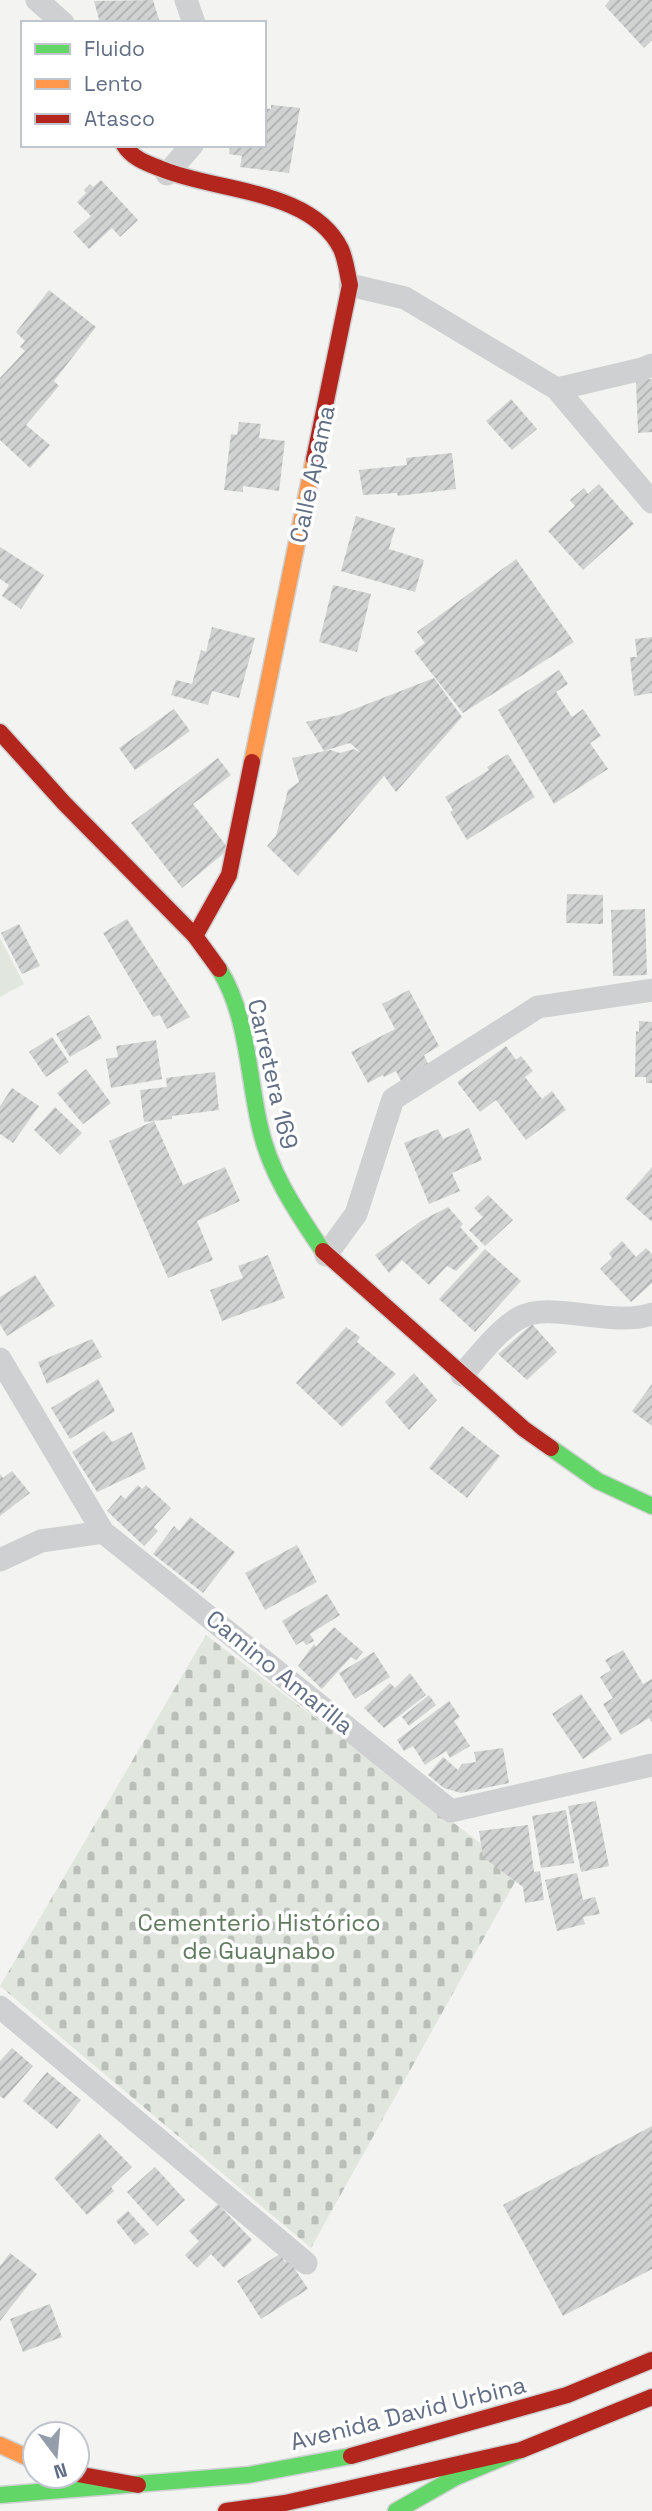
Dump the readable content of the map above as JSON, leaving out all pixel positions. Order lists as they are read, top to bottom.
{
  "streets": {
    "main road": ["Calle Apama", "Carretera 169", "Avenida David Urbina"],
    "street": ["Camino Amarilla"]
  },
  "crossings": [
    ["Calle Apama", "Carretera 169"]
  ],
  "parks": ["Cementerio Histórico de Guaynabo"],
  "legend": ["Fluido", "Lento", "Atasco"],
  "north": "bottom"
}
